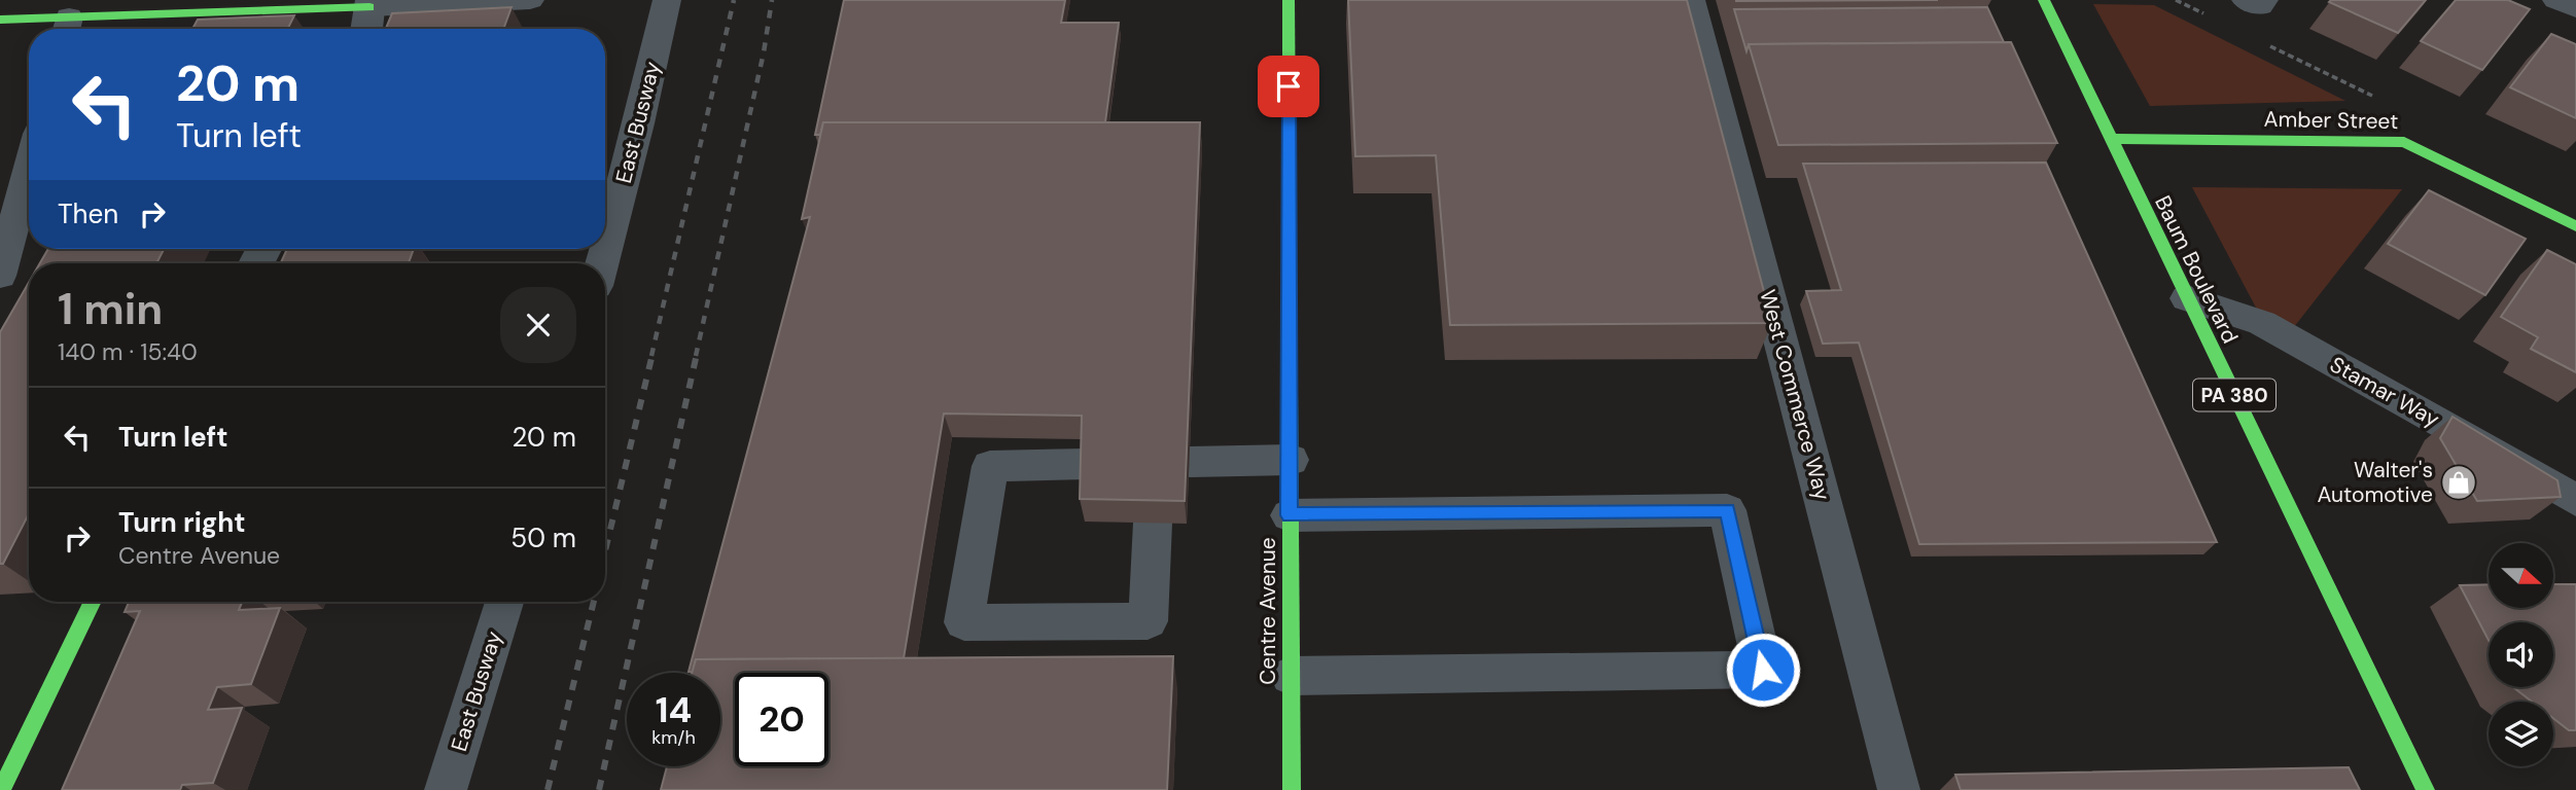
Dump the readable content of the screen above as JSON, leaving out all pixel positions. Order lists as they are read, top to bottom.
{
  "streets": {
    "main road": [
      "Amber Street",
      "Baum Boulevard",
      "PA 380",
      "Centre Avenue"
    ],
    "lane": ["East Busway", "Stamar Way", "West Commerce Way"]
  },
  "crossings": [
    ["Amber Street", "Baum Boulevard"],
    ["Baum Boulevard", "Stamar Way"]
  ],
  "places": {
    "shop": ["Walter's Automotive"]
  },
  "north": "right",
  "page": {
    "turn": ["20 m", "Turn left"],
    "then": "Then",
    "heading": ["1 min", "140 m · 15:40"],
    "list": [
      {
        "name": "Turn left",
        "value": "20 m"
      },
      {
        "name": "Turn right",
        "note": "Centre Avenue",
        "value": "50 m"
      }
    ],
    "speed": "14 km/h",
    "limit": "20"
  }
}
